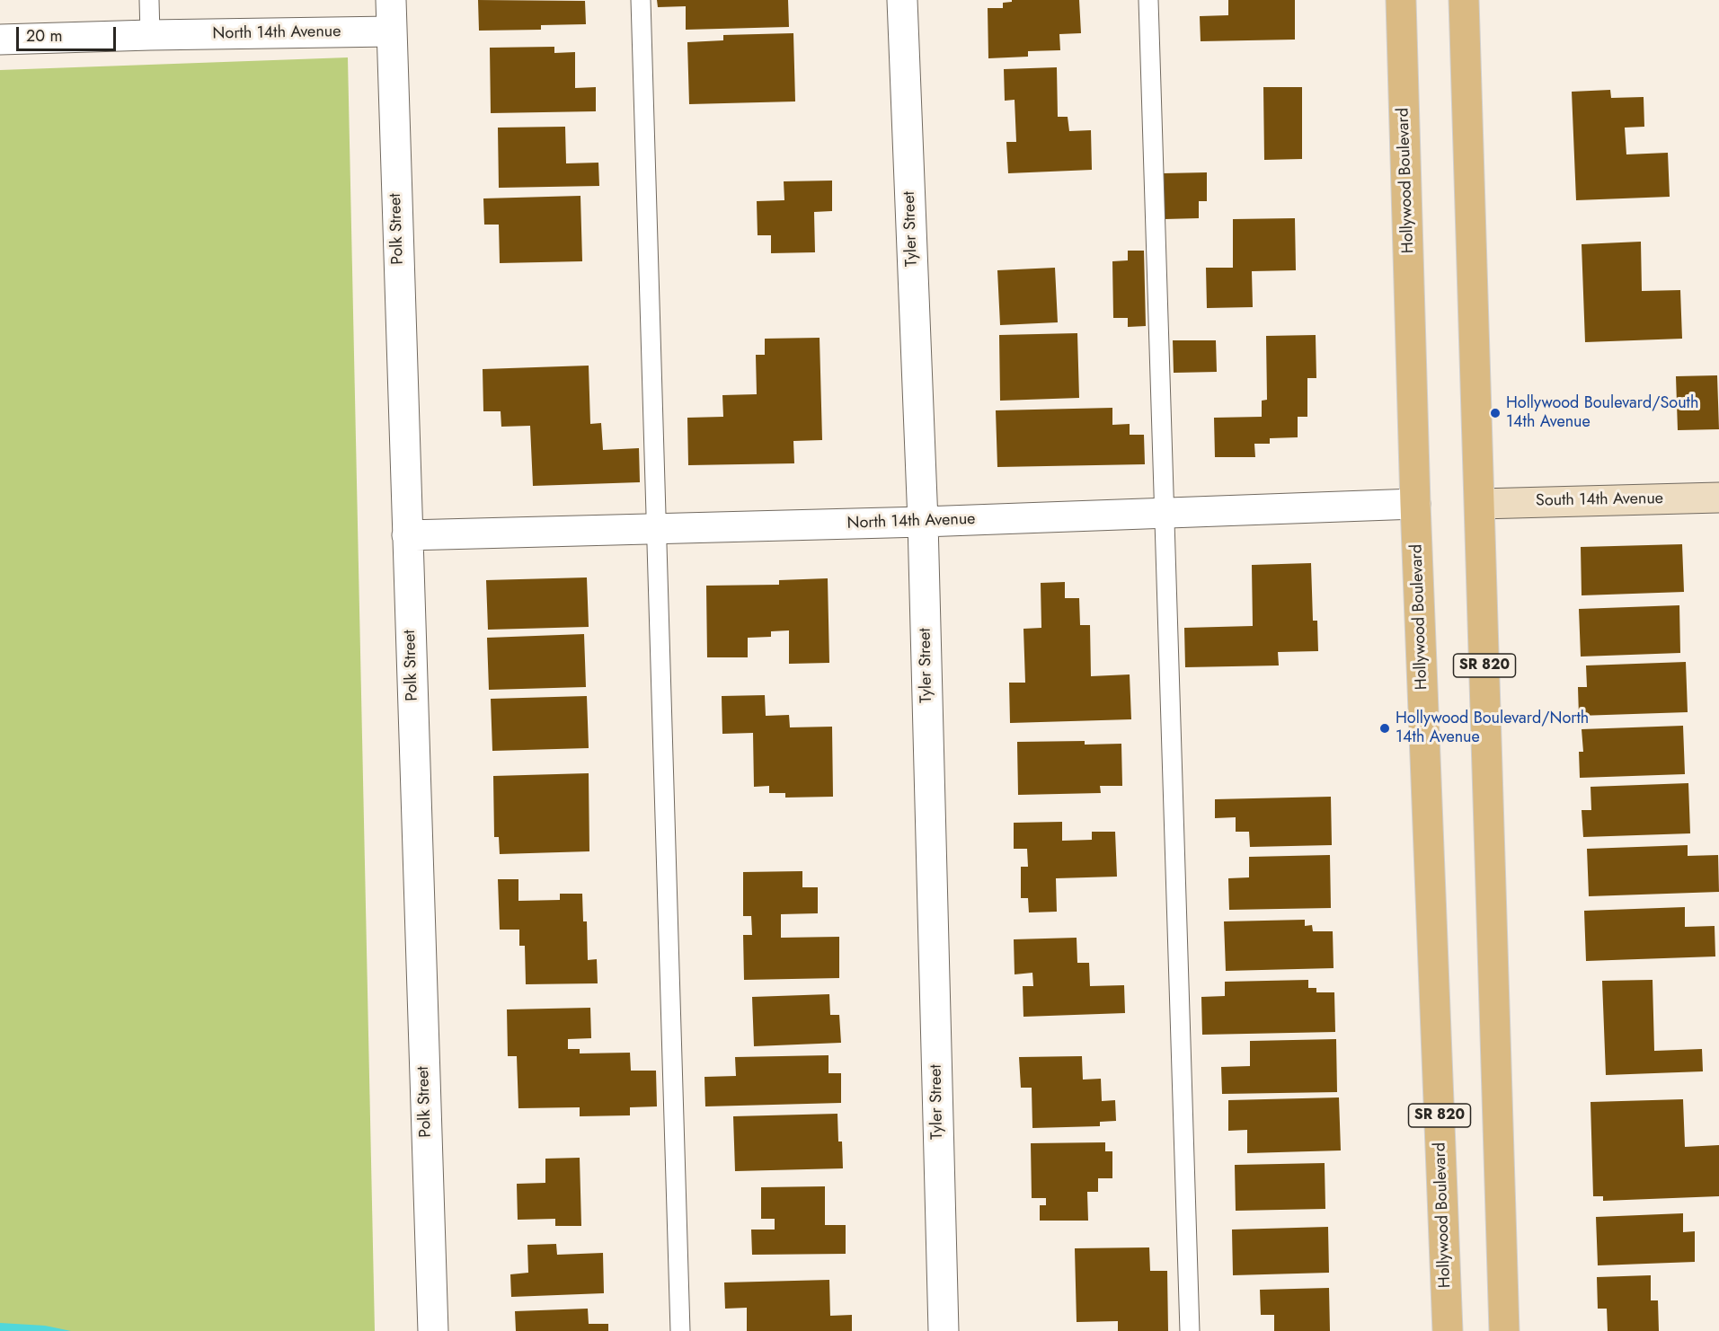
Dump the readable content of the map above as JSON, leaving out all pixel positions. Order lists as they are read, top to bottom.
{
  "streets": {
    "main road": ["Hollywood Boulevard", "SR 820"],
    "street": [
      "North 14th Avenue",
      "Polk Street",
      "Tyler Street",
      "South 14th Avenue"
    ]
  },
  "crossings": [
    ["North 14th Avenue", "Hollywood Boulevard"],
    ["North 14th Avenue", "Polk Street"],
    ["North 14th Avenue", "Tyler Street"],
    ["South 14th Avenue", "SR 820"]
  ],
  "places": ["Hollywood Boulevard/South 14th Avenue", "Hollywood Boulevard/North 14th Avenue"],
  "scale_bar": "20 m"
}
